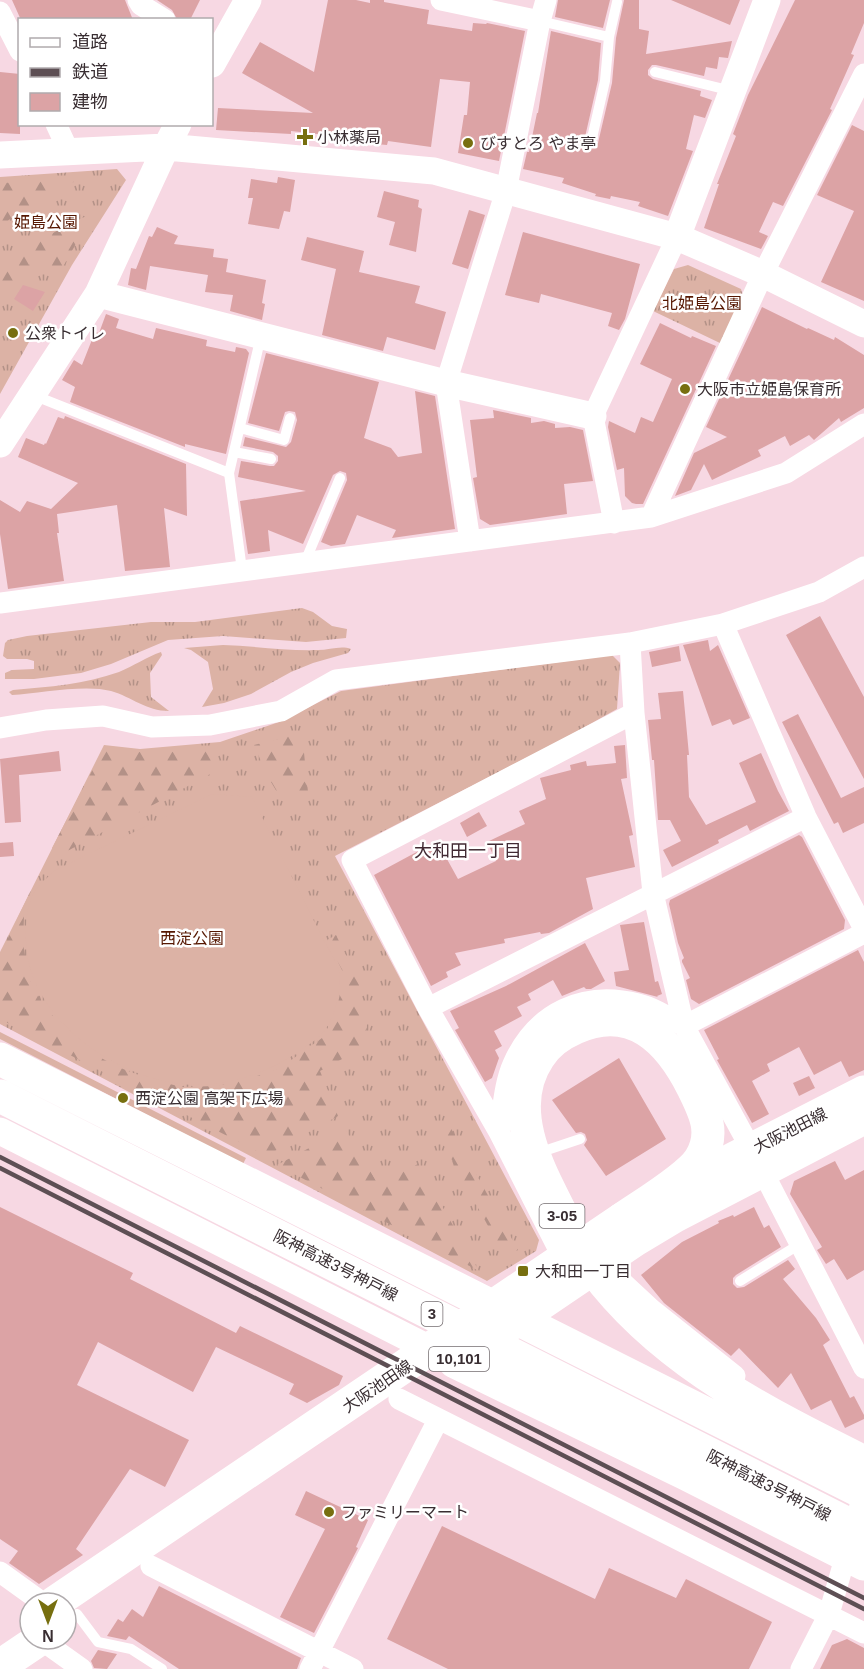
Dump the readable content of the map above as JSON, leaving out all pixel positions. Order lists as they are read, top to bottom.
{
  "streets": {
    "main road": [
      "大阪池田線",
      "3-05",
      "阪神高速3号神戸線",
      "3",
      "10,101"
    ]
  },
  "crossings": [
    ["大阪池田線", "3-05"]
  ],
  "districts": ["大和田一丁目"],
  "parks": ["姫島公園", "北姫島公園", "西淀公園"],
  "places": {
    "health": ["小林薬局"],
    "other": [
      "びすとろ やま亭",
      "公衆トイレ",
      "大阪市立姫島保育所",
      "西淀公園 高架下広場",
      "ファミリーマート"
    ],
    "transit": ["大和田一丁目"]
  },
  "legend": ["道路", "鉄道", "建物"],
  "north": "bottom"
}
